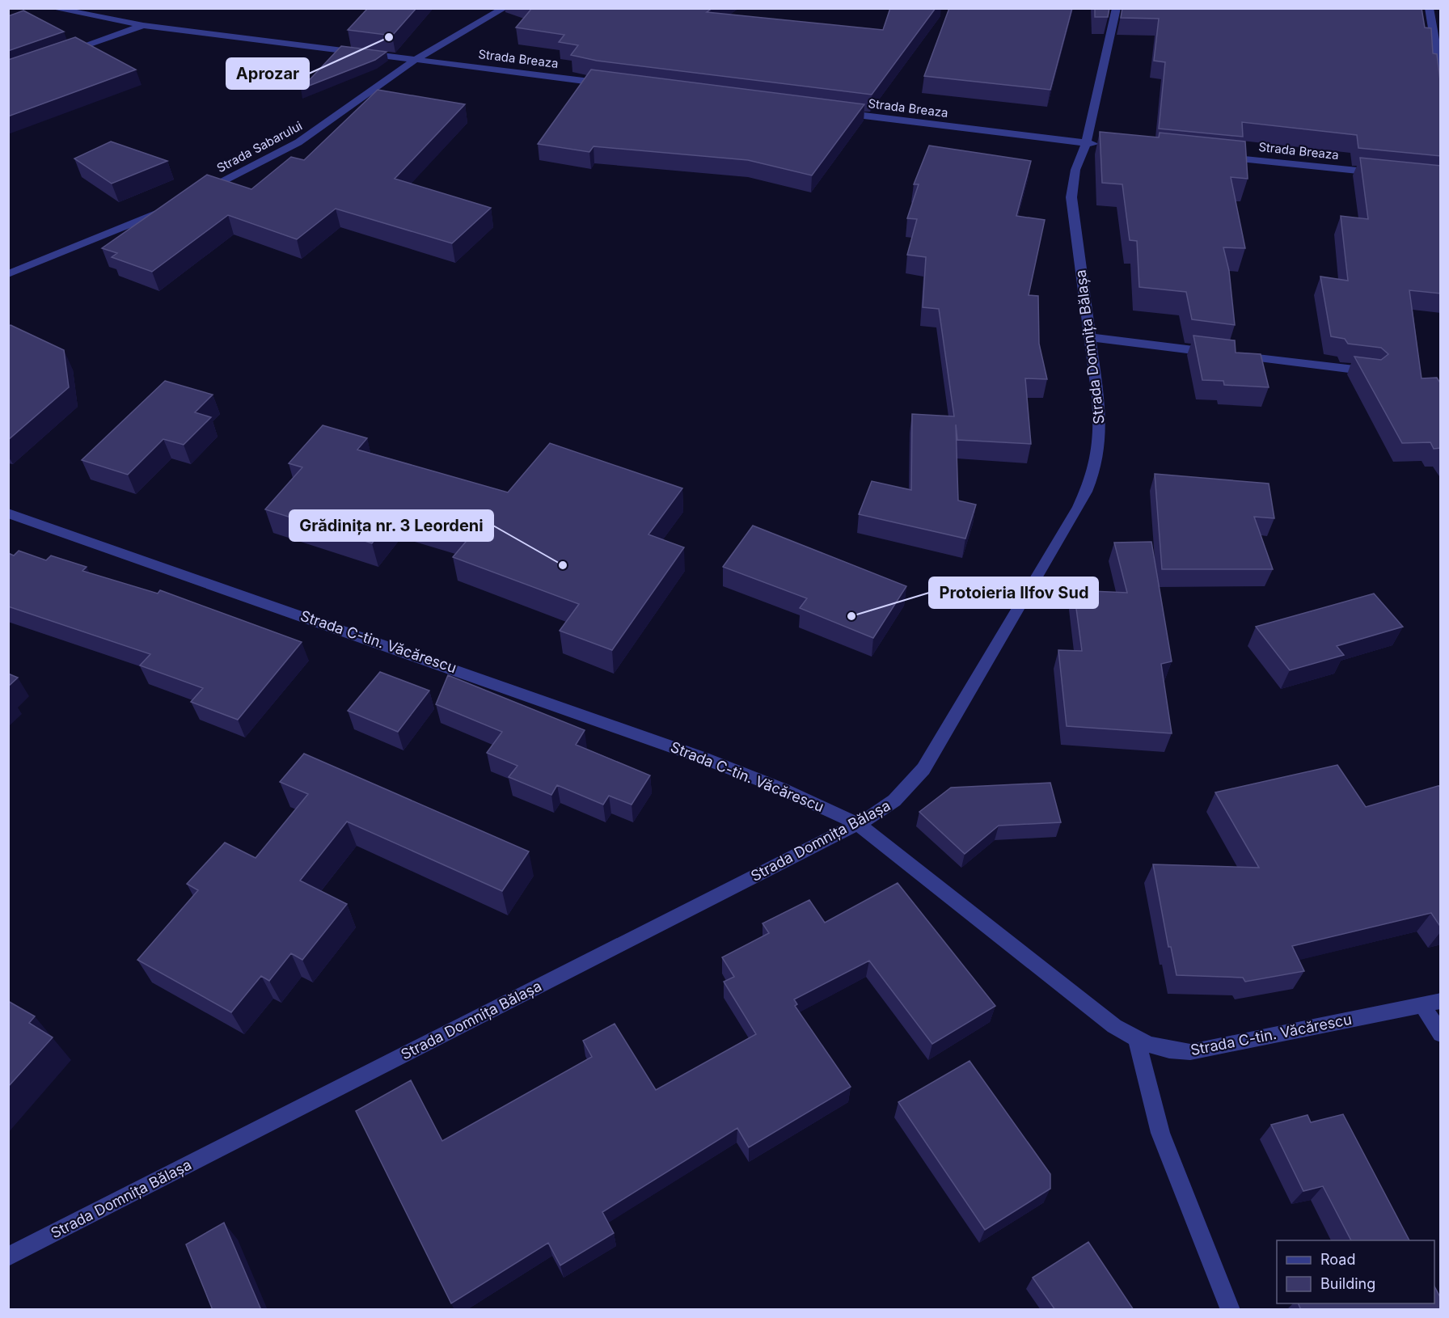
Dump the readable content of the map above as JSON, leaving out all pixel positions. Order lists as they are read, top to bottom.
{
  "streets": {
    "street": [
      "Strada Breaza",
      "Strada Sabarului",
      "Strada Domnița Bălașa",
      "Strada C-tin. Văcărescu"
    ]
  },
  "crossings": [
    ["Strada Breaza", "Strada Sabarului"],
    ["Strada Breaza", "Strada Domnița Bălașa"],
    ["Strada Domnița Bălașa", "Strada C-tin. Văcărescu"]
  ],
  "places": ["Aprozar", "Grădinița nr. 3 Leordeni", "Protoieria Ilfov Sud"],
  "legend": ["Road", "Building"]
}
